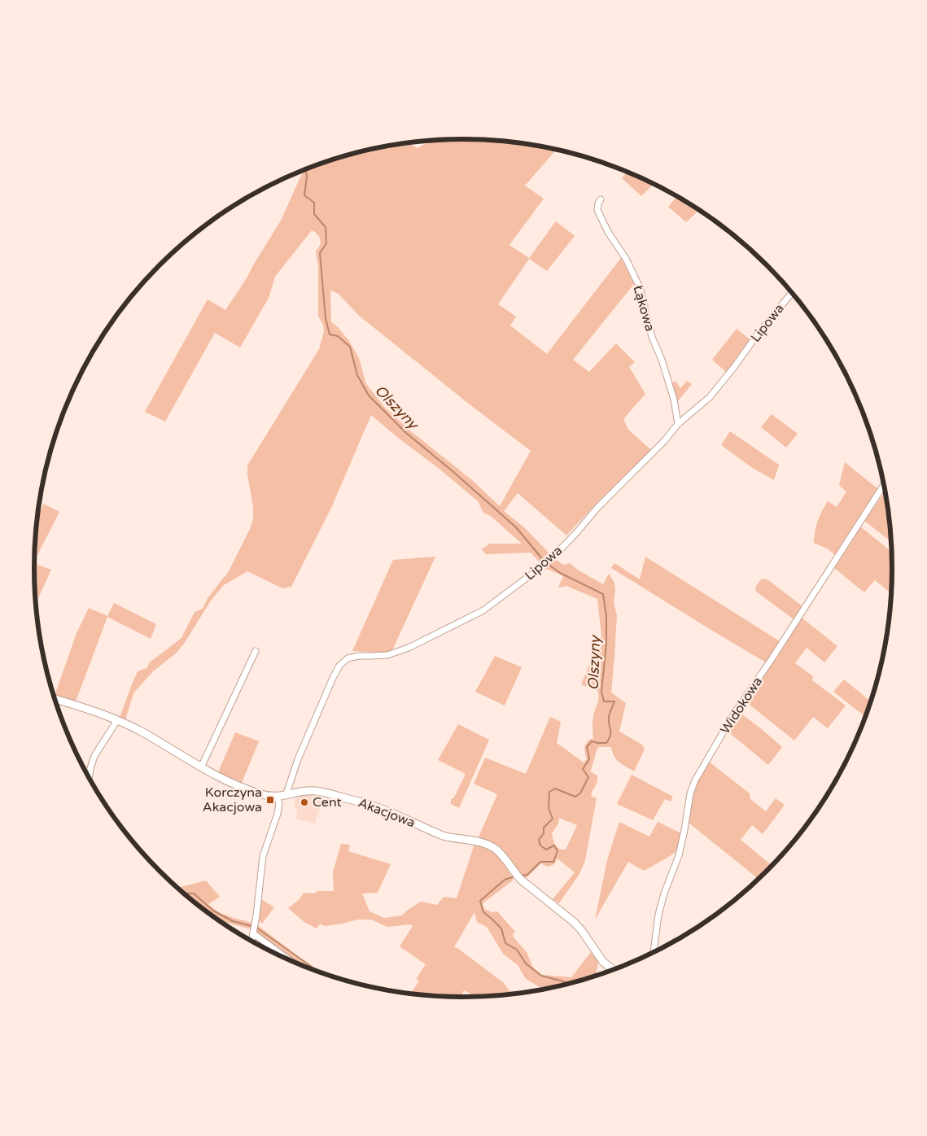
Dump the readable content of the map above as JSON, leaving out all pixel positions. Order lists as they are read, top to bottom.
{
  "streets": {
    "street": [
      "Łąkowa",
      "Lipowa",
      "Widokowa",
      "Akacjowa"
    ]
  },
  "crossings": [
    ["Łąkowa", "Lipowa"],
    ["Lipowa", "Akacjowa"]
  ],
  "water": ["Olszyny"],
  "places": {
    "transit": ["Korczyna Akacjowa"],
    "other": ["Cent"]
  }
}
